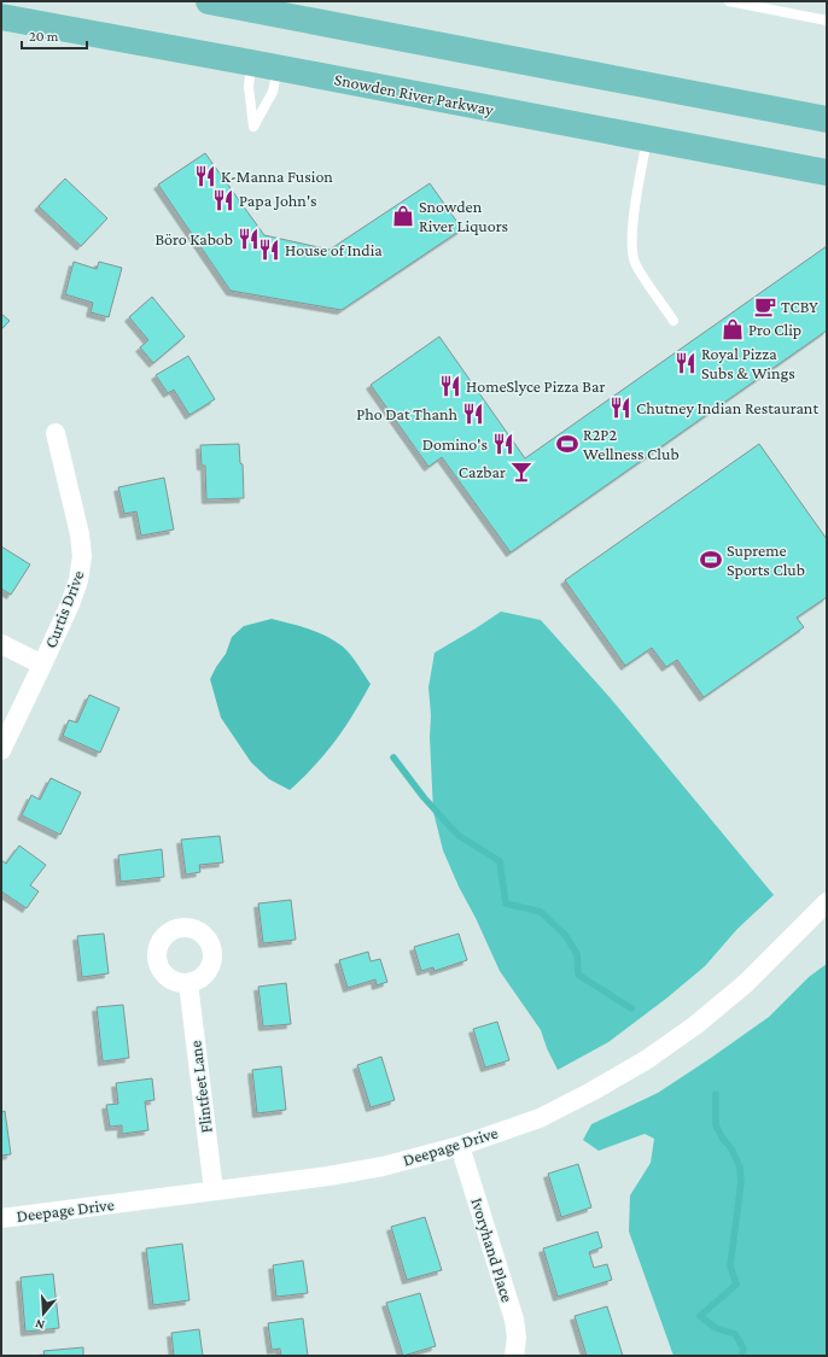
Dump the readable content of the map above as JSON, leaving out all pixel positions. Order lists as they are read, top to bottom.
{
  "streets": {
    "main road": ["Snowden River Parkway"],
    "street": [
      "Curtis Drive",
      "Flintfeet Lane",
      "Deepage Drive",
      "Ivoryhand Place"
    ]
  },
  "crossings": [
    ["Flintfeet Lane", "Deepage Drive"],
    ["Deepage Drive", "Ivoryhand Place"]
  ],
  "places": {
    "restaurant": [
      "K-Manna Fusion",
      "Papa John's",
      "Böro Kabob",
      "House of India",
      "Royal Pizza Subs & Wings",
      "HomeSlyce Pizza Bar",
      "Chutney Indian Restaurant",
      "Pho Dat Thanh",
      "Domino's"
    ],
    "shop": ["Snowden River Liquors", "Pro Clip"],
    "cafe": ["TCBY"],
    "sports": ["R2P2 Wellness Club", "Supreme Sports Club"],
    "bar": ["Cazbar"]
  },
  "scale_bar": "20 m",
  "north": "bottom"
}
